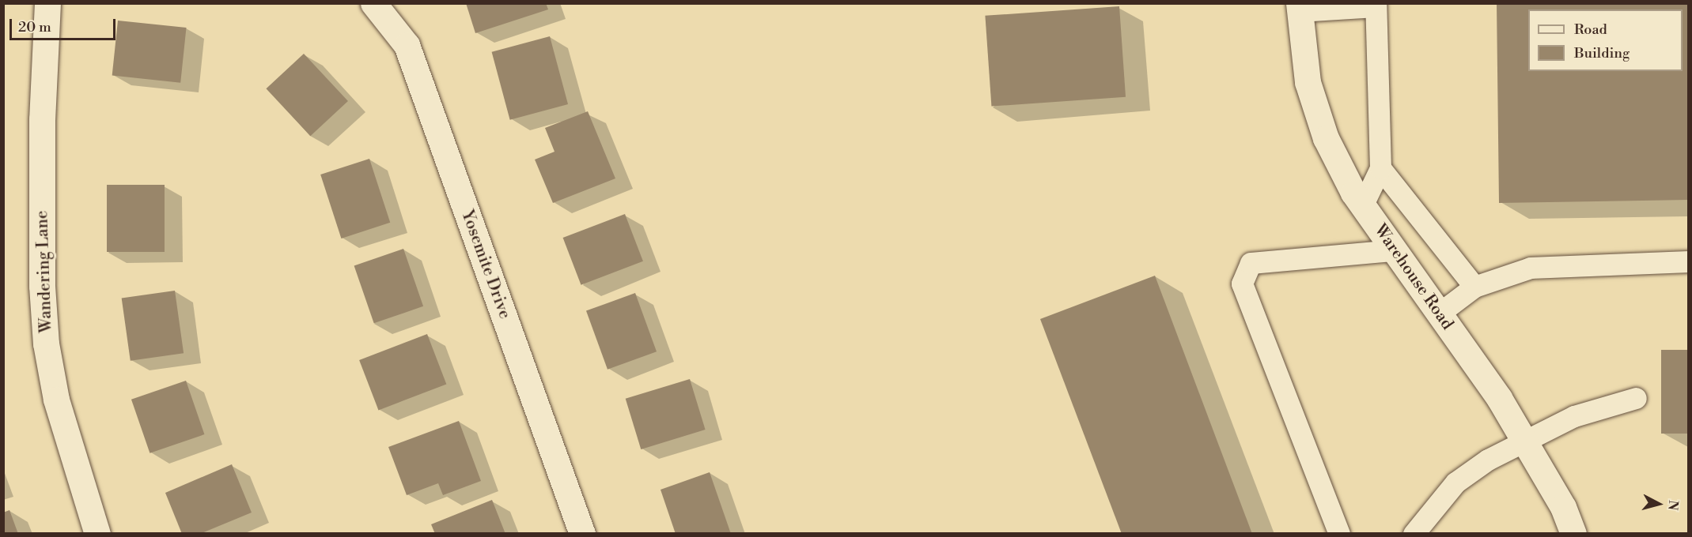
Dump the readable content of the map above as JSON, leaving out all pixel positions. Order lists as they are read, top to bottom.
{
  "streets": {
    "street": ["Yosemite Drive", "Wandering Lane", "Warehouse Road"]
  },
  "legend": ["Road", "Building"],
  "scale_bar": "20 m",
  "north": "right"
}
